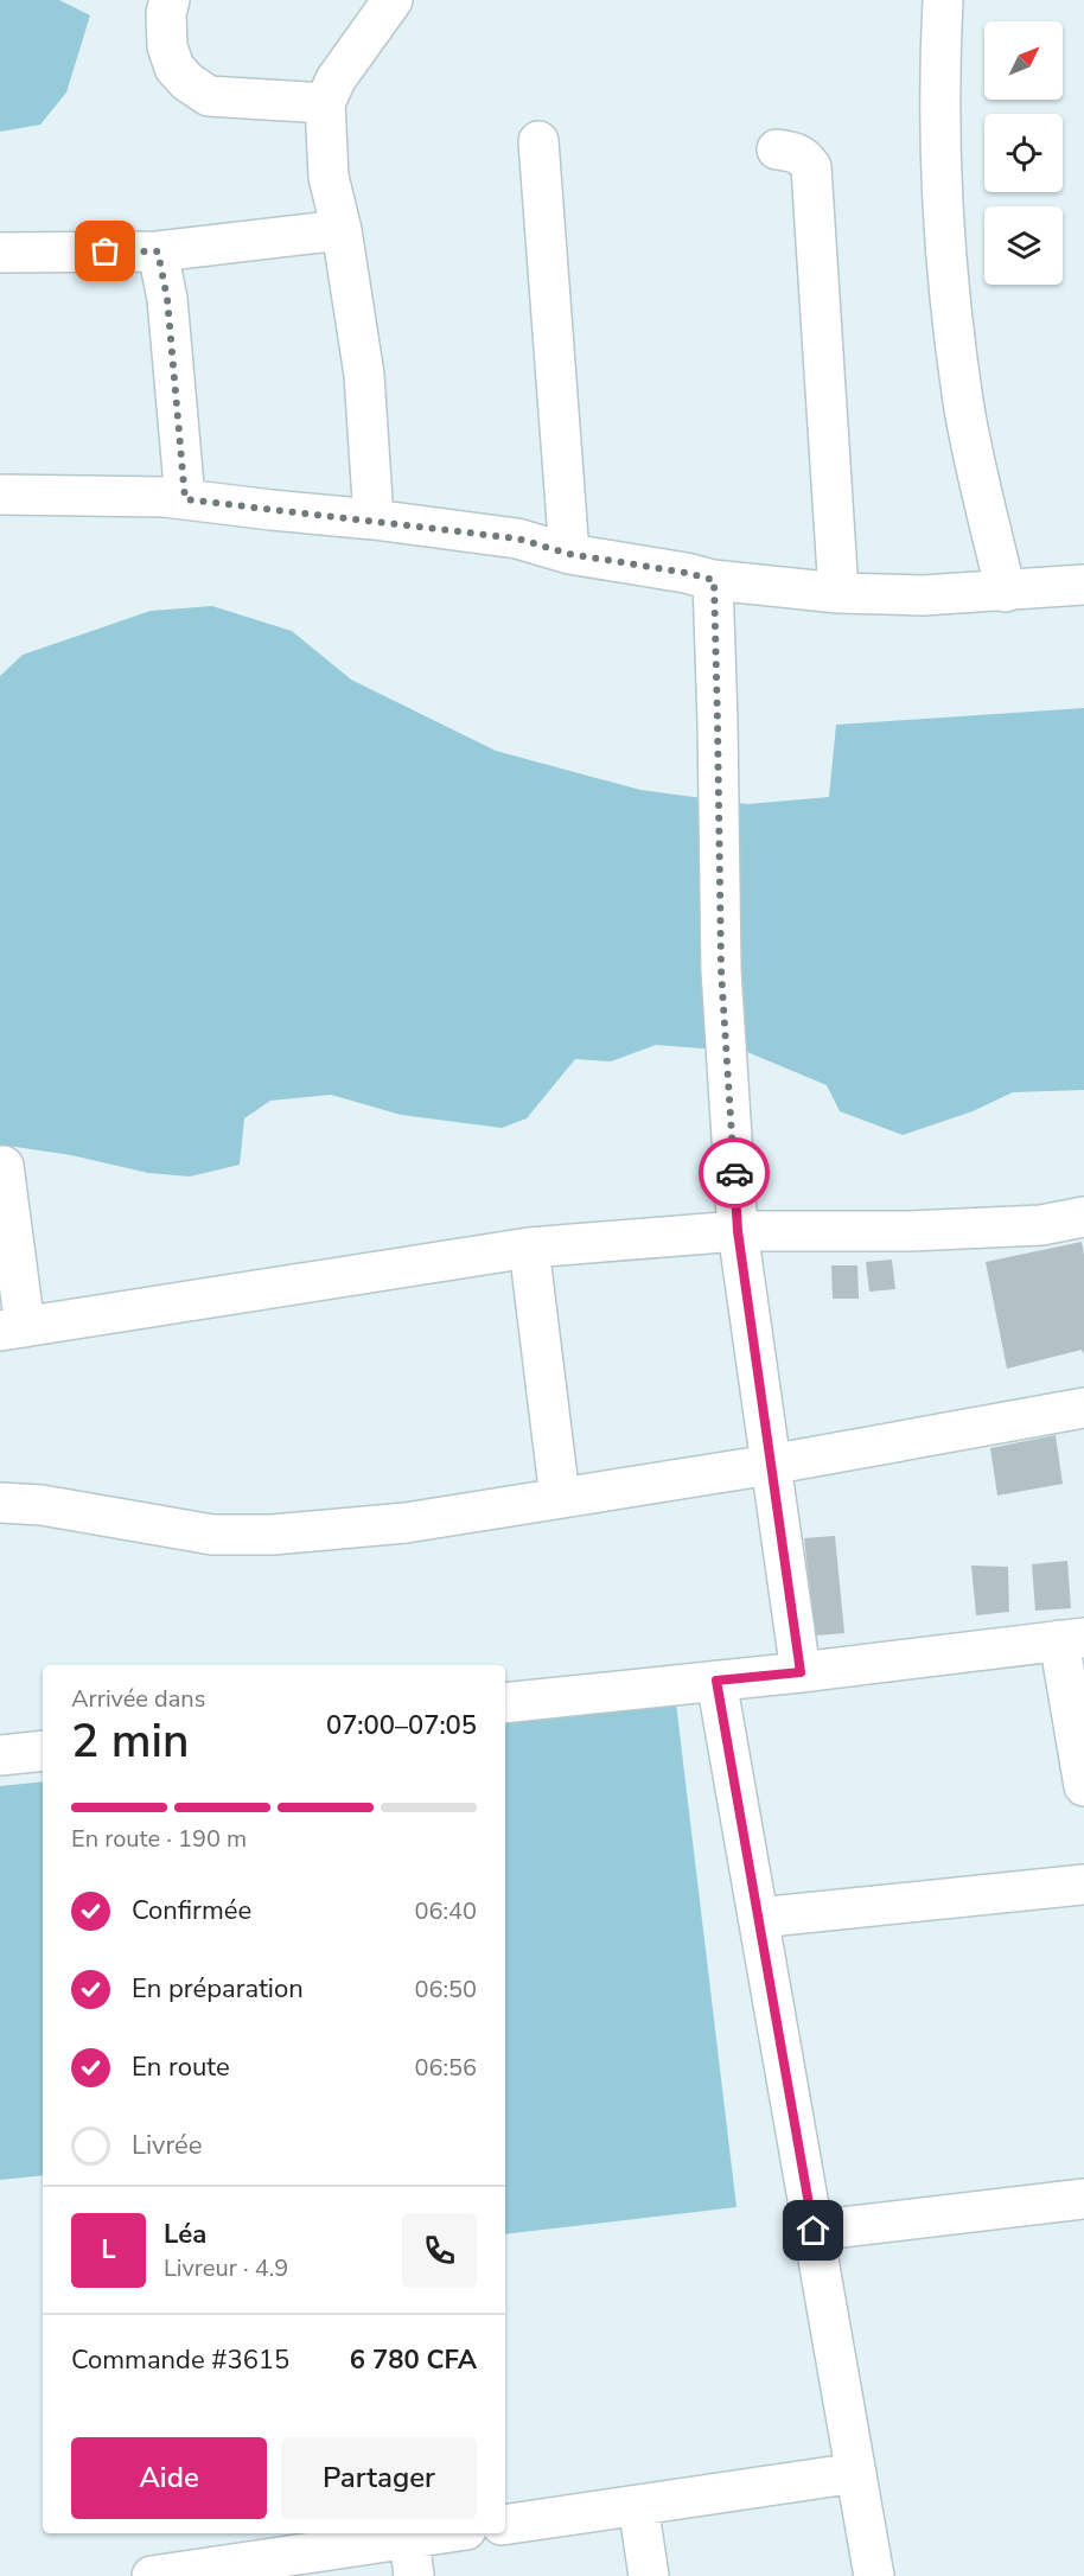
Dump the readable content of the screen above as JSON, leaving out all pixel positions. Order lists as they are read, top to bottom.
{
  "north": "top right",
  "page": {
    "heading": ["2 min", "Arrivée dans", "07:00–07:05"],
    "panel": [
      "Léa",
      "Livreur · 4.9",
      "Commande #3615",
      "6 780 CFA"
    ],
    "bar": "En route · 190 m",
    "list": [
      ["Confirmée", "06:40"],
      ["En préparation", "06:50"],
      ["En route", "06:56"],
      "Livrée"
    ],
    "round": "L",
    "buttons": ["Aide", "Partager"]
  }
}
